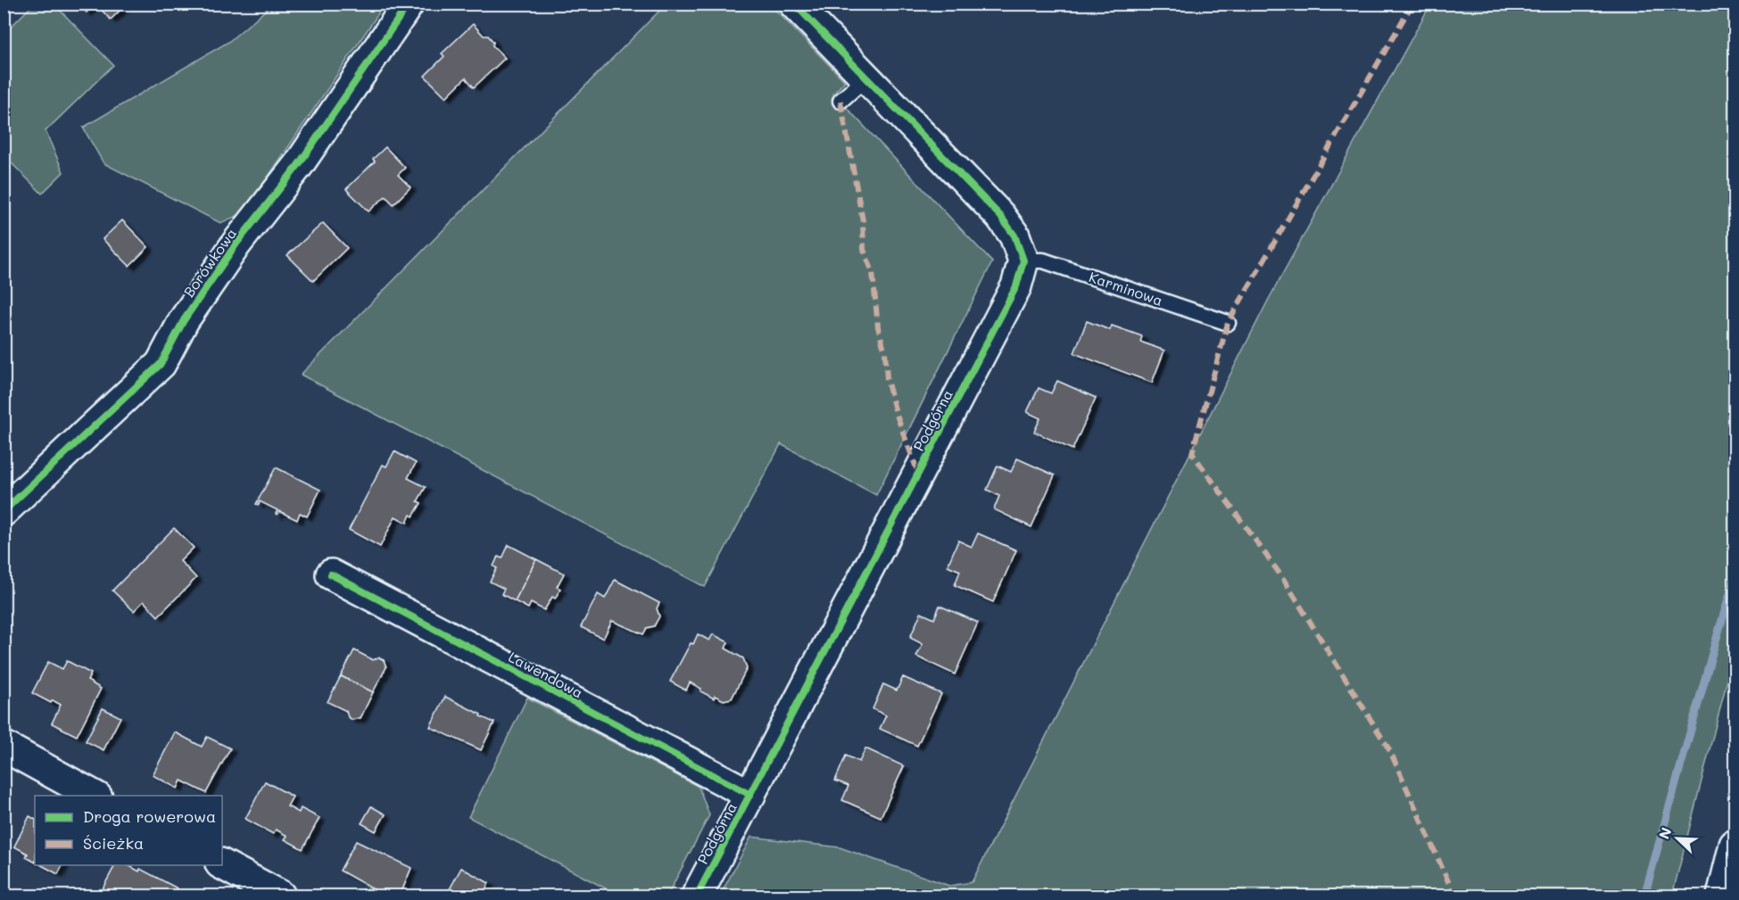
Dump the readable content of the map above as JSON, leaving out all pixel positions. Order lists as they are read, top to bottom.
{
  "streets": {
    "main road": ["Borówkowa", "Podgórna", "Lawendowa"],
    "lane": ["Karminowa"]
  },
  "crossings": [
    ["Karminowa", "Podgórna"],
    ["Podgórna", "Lawendowa"]
  ],
  "legend": ["Droga rowerowa", "Ścieżka"],
  "north": "top left"
}
